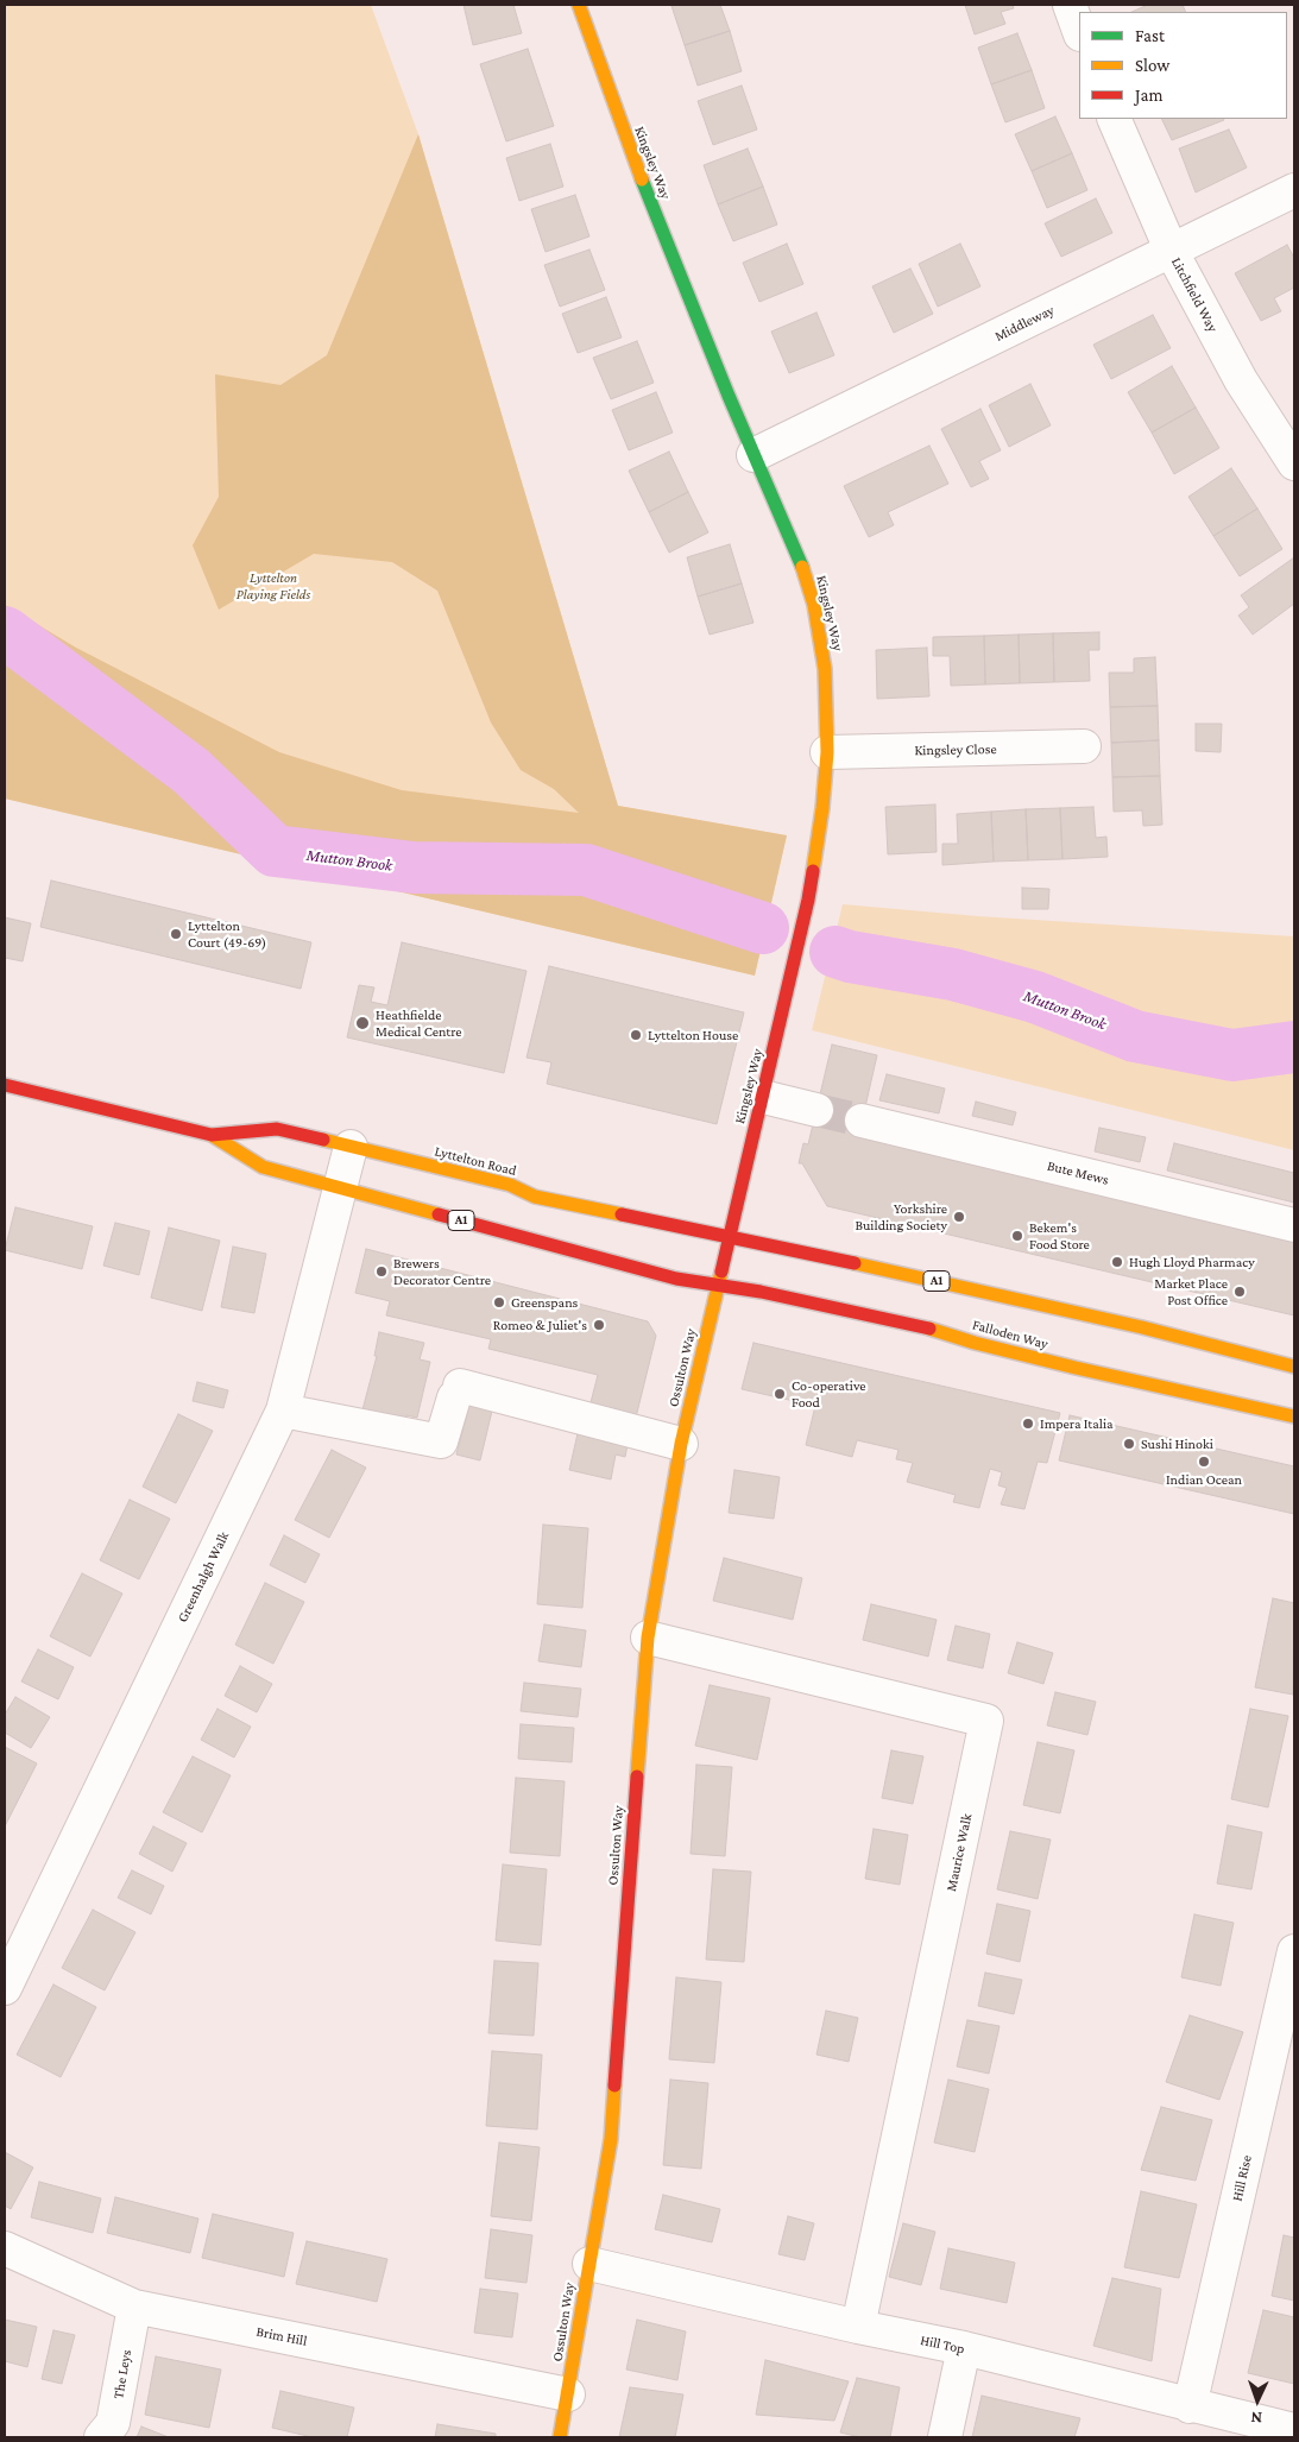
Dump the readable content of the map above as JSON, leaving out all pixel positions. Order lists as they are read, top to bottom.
{
  "streets": {
    "main road": [
      "Kingsley Way",
      "Lyttelton Road",
      "A1",
      "Falloden Way",
      "Ossulton Way"
    ],
    "street": [
      "Litchfield Way",
      "Middleway",
      "Kingsley Close",
      "Bute Mews",
      "Greenhalgh Walk",
      "Maurice Walk",
      "Hill Rise",
      "Brim Hill",
      "Hill Top",
      "The Leys"
    ]
  },
  "crossings": [
    ["Kingsley Way", "Middleway"],
    ["Kingsley Way", "Kingsley Close"],
    ["Kingsley Way", "Lyttelton Road"],
    ["Kingsley Way", "A1"],
    ["Kingsley Way", "Ossulton Way"],
    ["Litchfield Way", "Middleway"],
    ["Lyttelton Road", "A1"],
    ["Lyttelton Road", "Falloden Way"],
    ["Lyttelton Road", "Ossulton Way"],
    ["Lyttelton Road", "Greenhalgh Walk"],
    ["Falloden Way", "Ossulton Way"],
    ["Ossulton Way", "Maurice Walk"],
    ["Ossulton Way", "Brim Hill"],
    ["Ossulton Way", "Hill Top"],
    ["Maurice Walk", "Hill Top"],
    ["Hill Rise", "Hill Top"],
    ["Brim Hill", "The Leys"]
  ],
  "water": ["Mutton Brook"],
  "parks": ["Lyttelton Playing Fields"],
  "places": [
    "Lyttelton Court (49-69)",
    "Heathfielde Medical Centre",
    "Lyttelton House",
    "Yorkshire Building Society",
    "Bekem's Food Store",
    "Hugh Lloyd Pharmacy",
    "Brewers Decorator Centre",
    "Market Place Post Office",
    "Greenspans",
    "Romeo & Juliet's",
    "Co-operative Food",
    "Impera Italia",
    "Sushi Hinoki",
    "Indian Ocean"
  ],
  "legend": ["Fast", "Slow", "Jam"],
  "north": "bottom"
}
